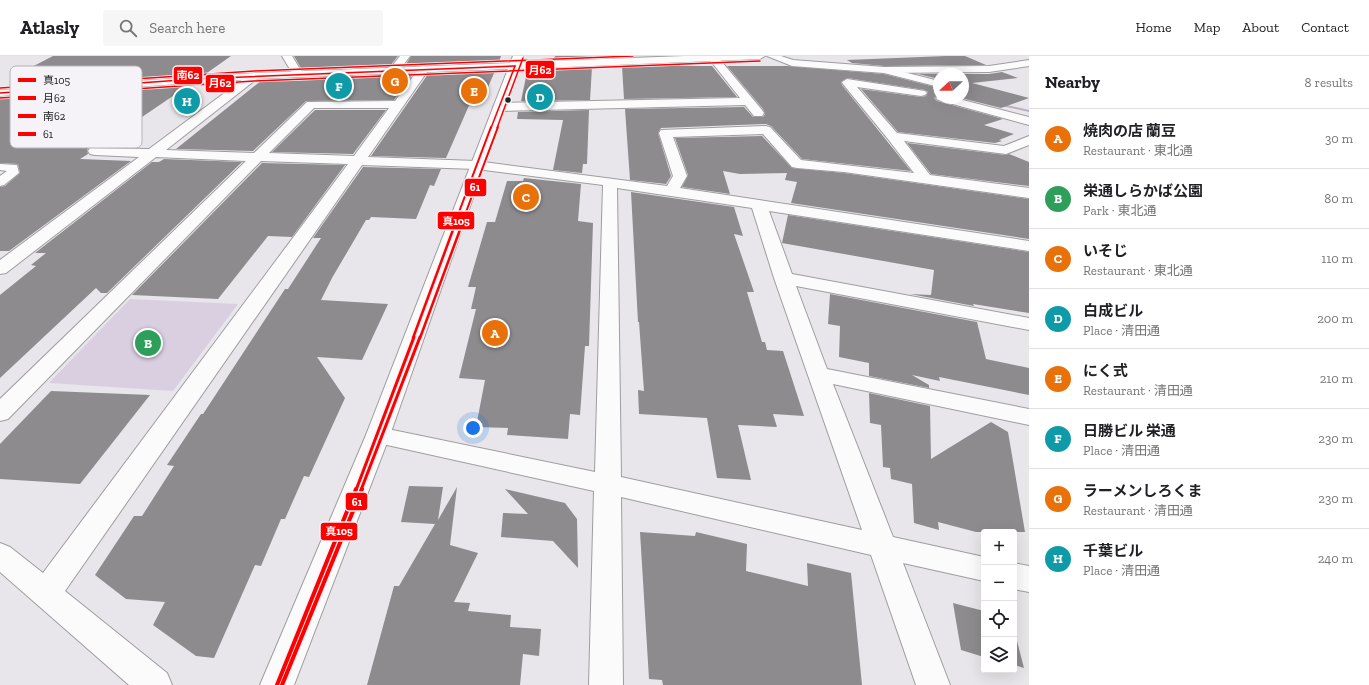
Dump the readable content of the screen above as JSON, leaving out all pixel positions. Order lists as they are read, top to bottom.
{
  "lines": [
    "transit line 南62",
    "transit line 61",
    "transit line 月62",
    "transit line 真105"
  ],
  "legend": [
    "真105",
    "月62",
    "南62",
    "61"
  ],
  "north": "left",
  "page": {
    "header": "Atlasly",
    "search": "Search here",
    "nav": [
      "Home",
      "Map",
      "About",
      "Contact"
    ],
    "heading": ["Nearby", "8 results"],
    "pins": [
      "G",
      "F",
      "E",
      "D",
      "H",
      "C",
      "A",
      "B"
    ],
    "list": [
      {
        "mark": "A",
        "name": "焼肉の店 蘭豆",
        "note": "Restaurant · 東北通",
        "value": "30 m"
      },
      {
        "mark": "B",
        "name": "栄通しらかば公園",
        "note": "Park · 東北通",
        "value": "80 m"
      },
      {
        "mark": "C",
        "name": "いそじ",
        "note": "Restaurant · 東北通",
        "value": "110 m"
      },
      {
        "mark": "D",
        "name": "白成ビル",
        "note": "Place · 清田通",
        "value": "200 m"
      },
      {
        "mark": "E",
        "name": "にく式",
        "note": "Restaurant · 清田通",
        "value": "210 m"
      },
      {
        "mark": "F",
        "name": "日勝ビル 栄通",
        "note": "Place · 清田通",
        "value": "230 m"
      },
      {
        "mark": "G",
        "name": "ラーメンしろくま",
        "note": "Restaurant · 清田通",
        "value": "230 m"
      },
      {
        "mark": "H",
        "name": "千葉ビル",
        "note": "Place · 清田通",
        "value": "240 m"
      }
    ],
    "map_buttons": ["+", "−"]
  }
}
